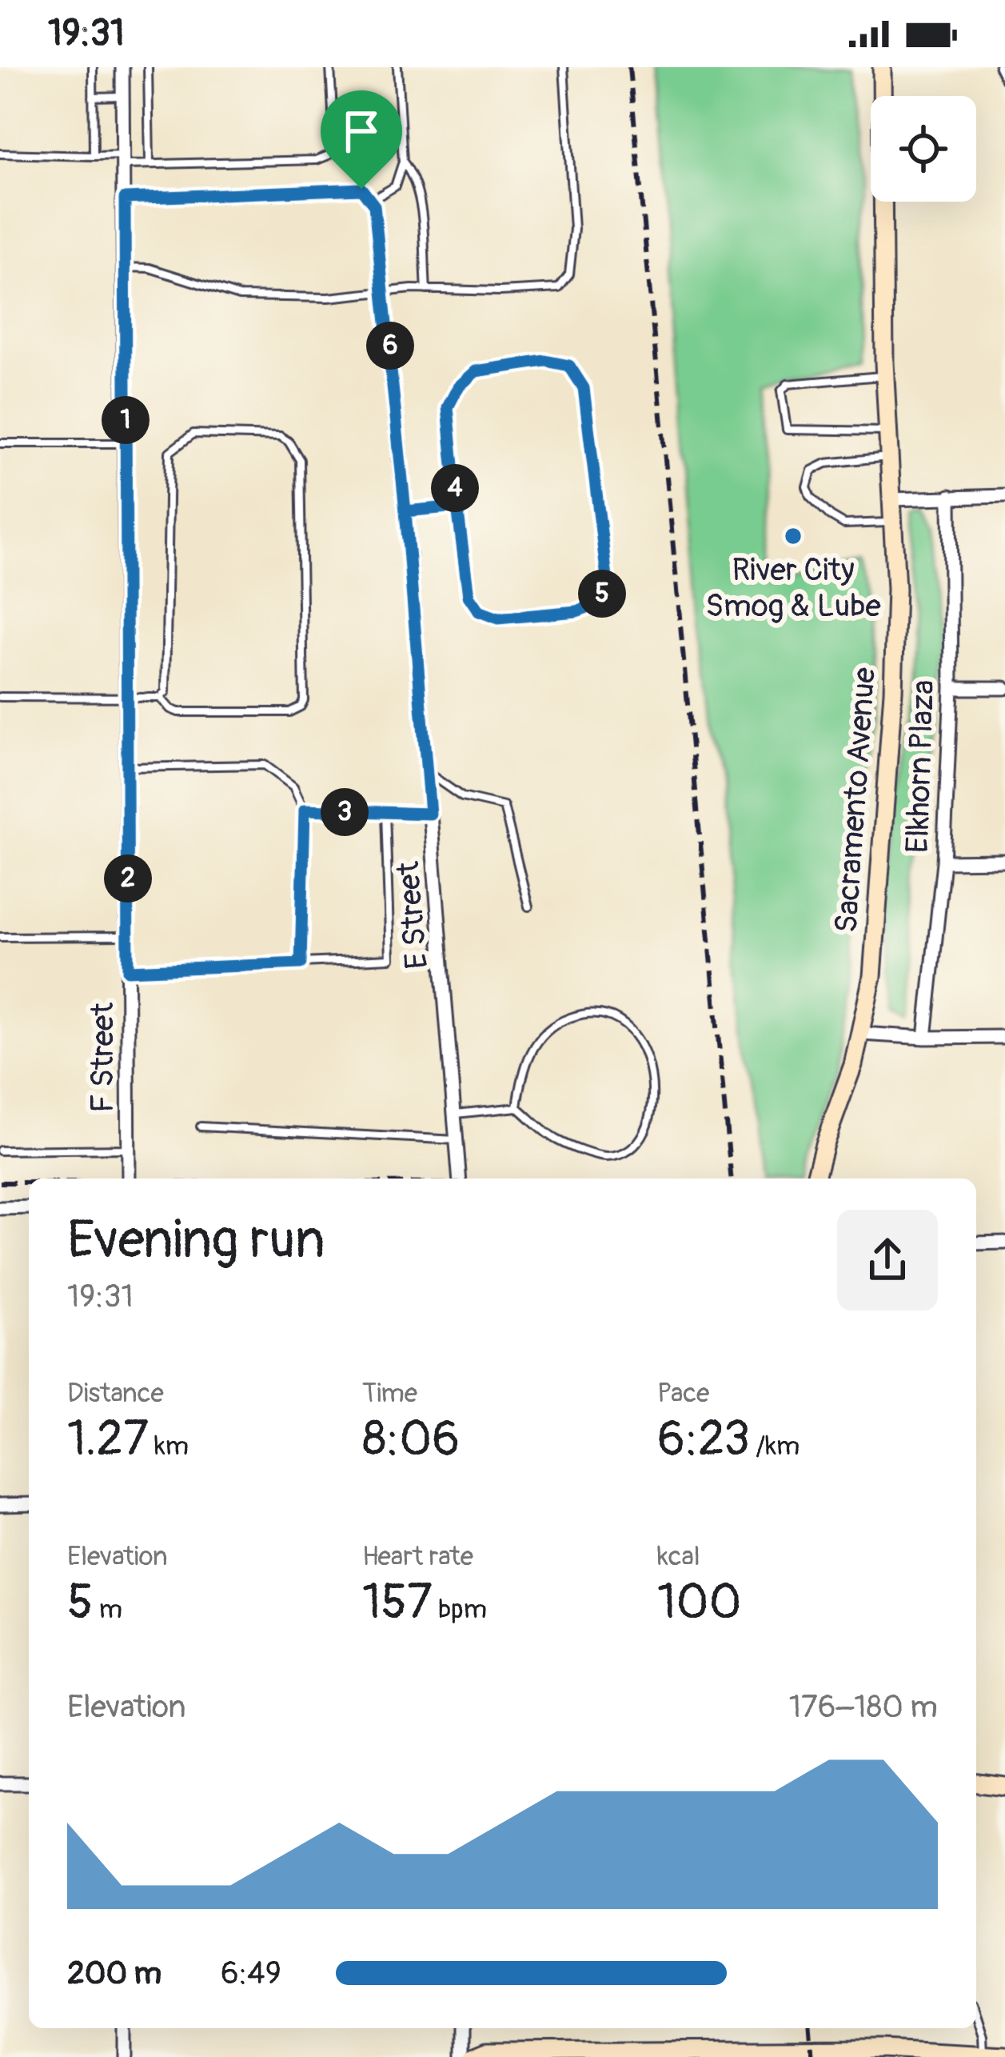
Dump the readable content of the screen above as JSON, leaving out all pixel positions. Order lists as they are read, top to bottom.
{
  "streets": {
    "main road": ["Sacramento Avenue"],
    "street": ["Elkhorn Plaza", "E Street", "F Street"]
  },
  "crossings": [
    ["E Street", "F Street"]
  ],
  "places": ["River City Smog & Lube"],
  "page": {
    "status": "19:31",
    "pins": [
      "6",
      "1",
      "4",
      "5",
      "3",
      "2"
    ],
    "heading": ["Evening run", "19:31"],
    "stats": [
      ["Distance", "1.27 km"],
      ["Time", "8:06"],
      ["Pace", "6:23 /km"],
      ["Elevation", "5 m"],
      ["Heart rate", "157 bpm"],
      ["kcal", "100"]
    ],
    "chart": ["Elevation", "176–180 m"],
    "list": [
      {
        "name": "200 m",
        "note": "6:49"
      }
    ]
  }
}
